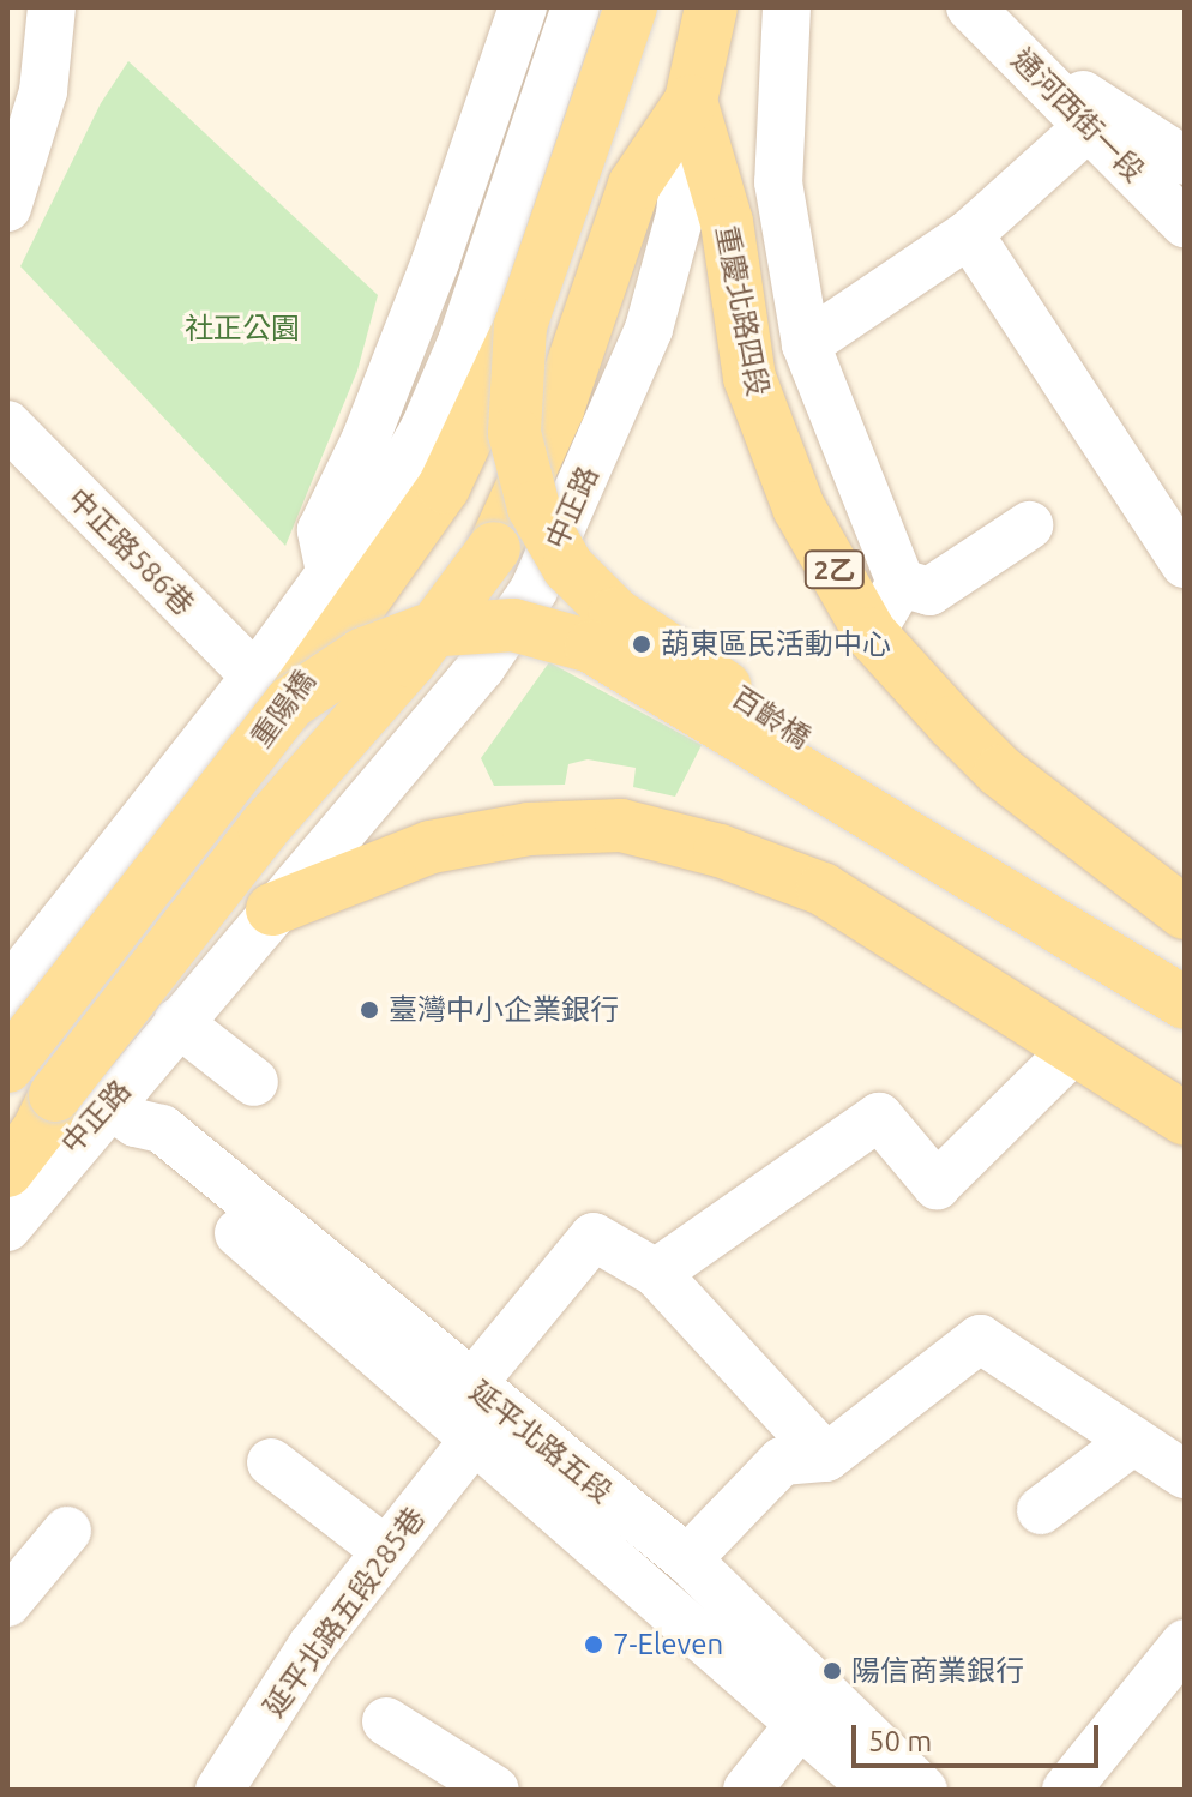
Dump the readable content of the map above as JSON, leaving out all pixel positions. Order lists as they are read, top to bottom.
{
  "streets": {
    "main road": [
      "重慶北路四段",
      "中正路",
      "2乙",
      "重陽橋",
      "百齡橋"
    ],
    "street": [
      "通河西街一段",
      "中正路586巷",
      "延平北路五段",
      "延平北路五段285巷"
    ]
  },
  "crossings": [
    ["重慶北路四段", "中正路"],
    ["中正路", "重陽橋"],
    ["中正路", "延平北路五段"],
    ["中正路586巷", "重陽橋"],
    ["重陽橋", "百齡橋"],
    ["延平北路五段", "延平北路五段285巷"]
  ],
  "parks": ["社正公園"],
  "places": [
    "葫東區民活動中心",
    "臺灣中小企業銀行",
    "7-Eleven",
    "陽信商業銀行"
  ],
  "scale_bar": "50 m"
}
